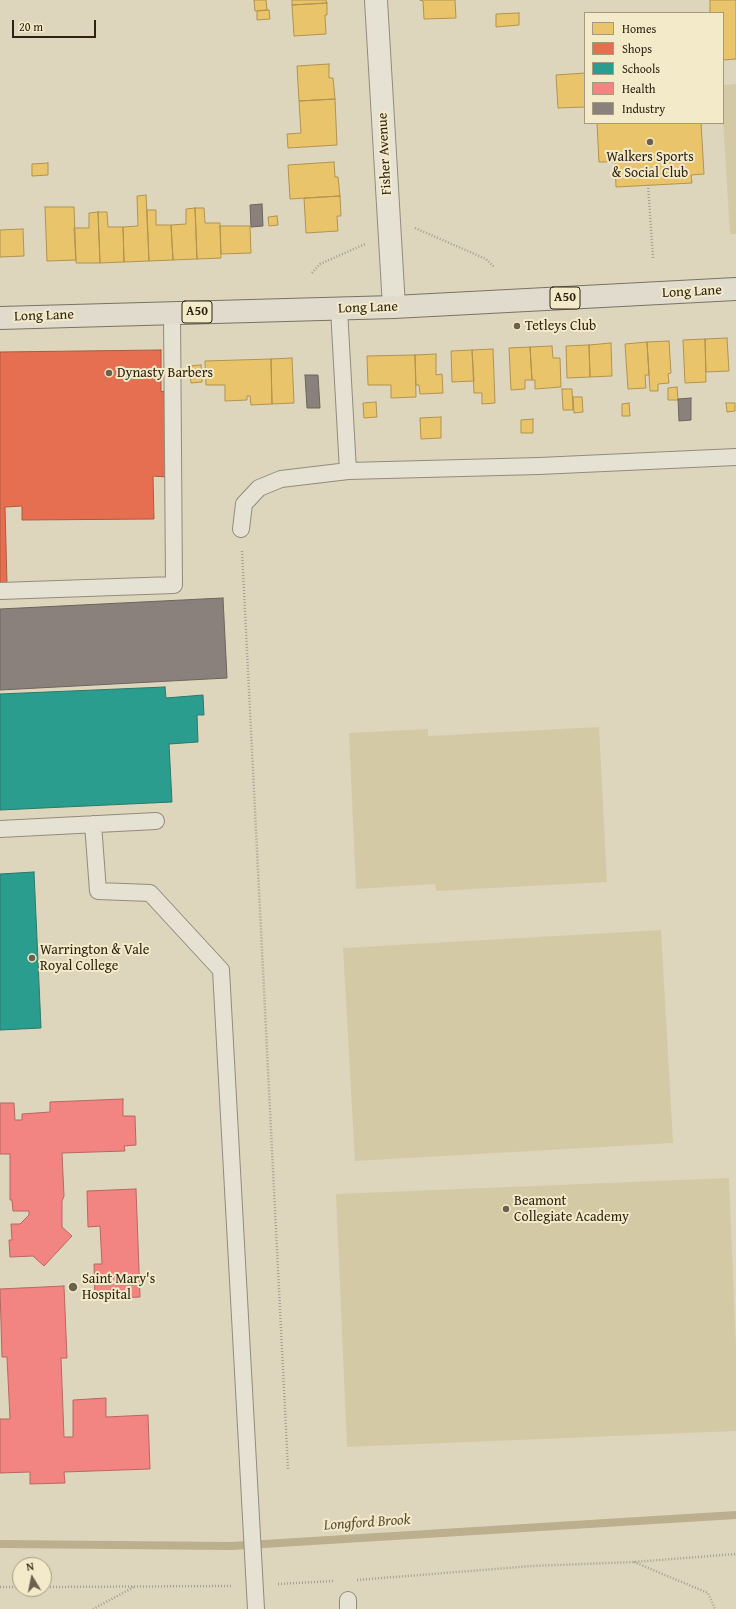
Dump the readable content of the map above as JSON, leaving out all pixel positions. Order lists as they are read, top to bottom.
{
  "streets": {
    "main road": ["Long Lane", "A50"],
    "street": ["Fisher Avenue"]
  },
  "crossings": [
    ["Fisher Avenue", "Long Lane"]
  ],
  "water": ["Longford Brook"],
  "places": [
    "Walkers Sports & Social Club",
    "Tetleys Club",
    "Dynasty Barbers",
    "Warrington & Vale Royal College",
    "Beamont Collegiate Academy",
    "Saint Mary's Hospital"
  ],
  "legend": [
    "Homes",
    "Shops",
    "Schools",
    "Health",
    "Industry"
  ],
  "scale_bar": "20 m",
  "north": "top"
}
